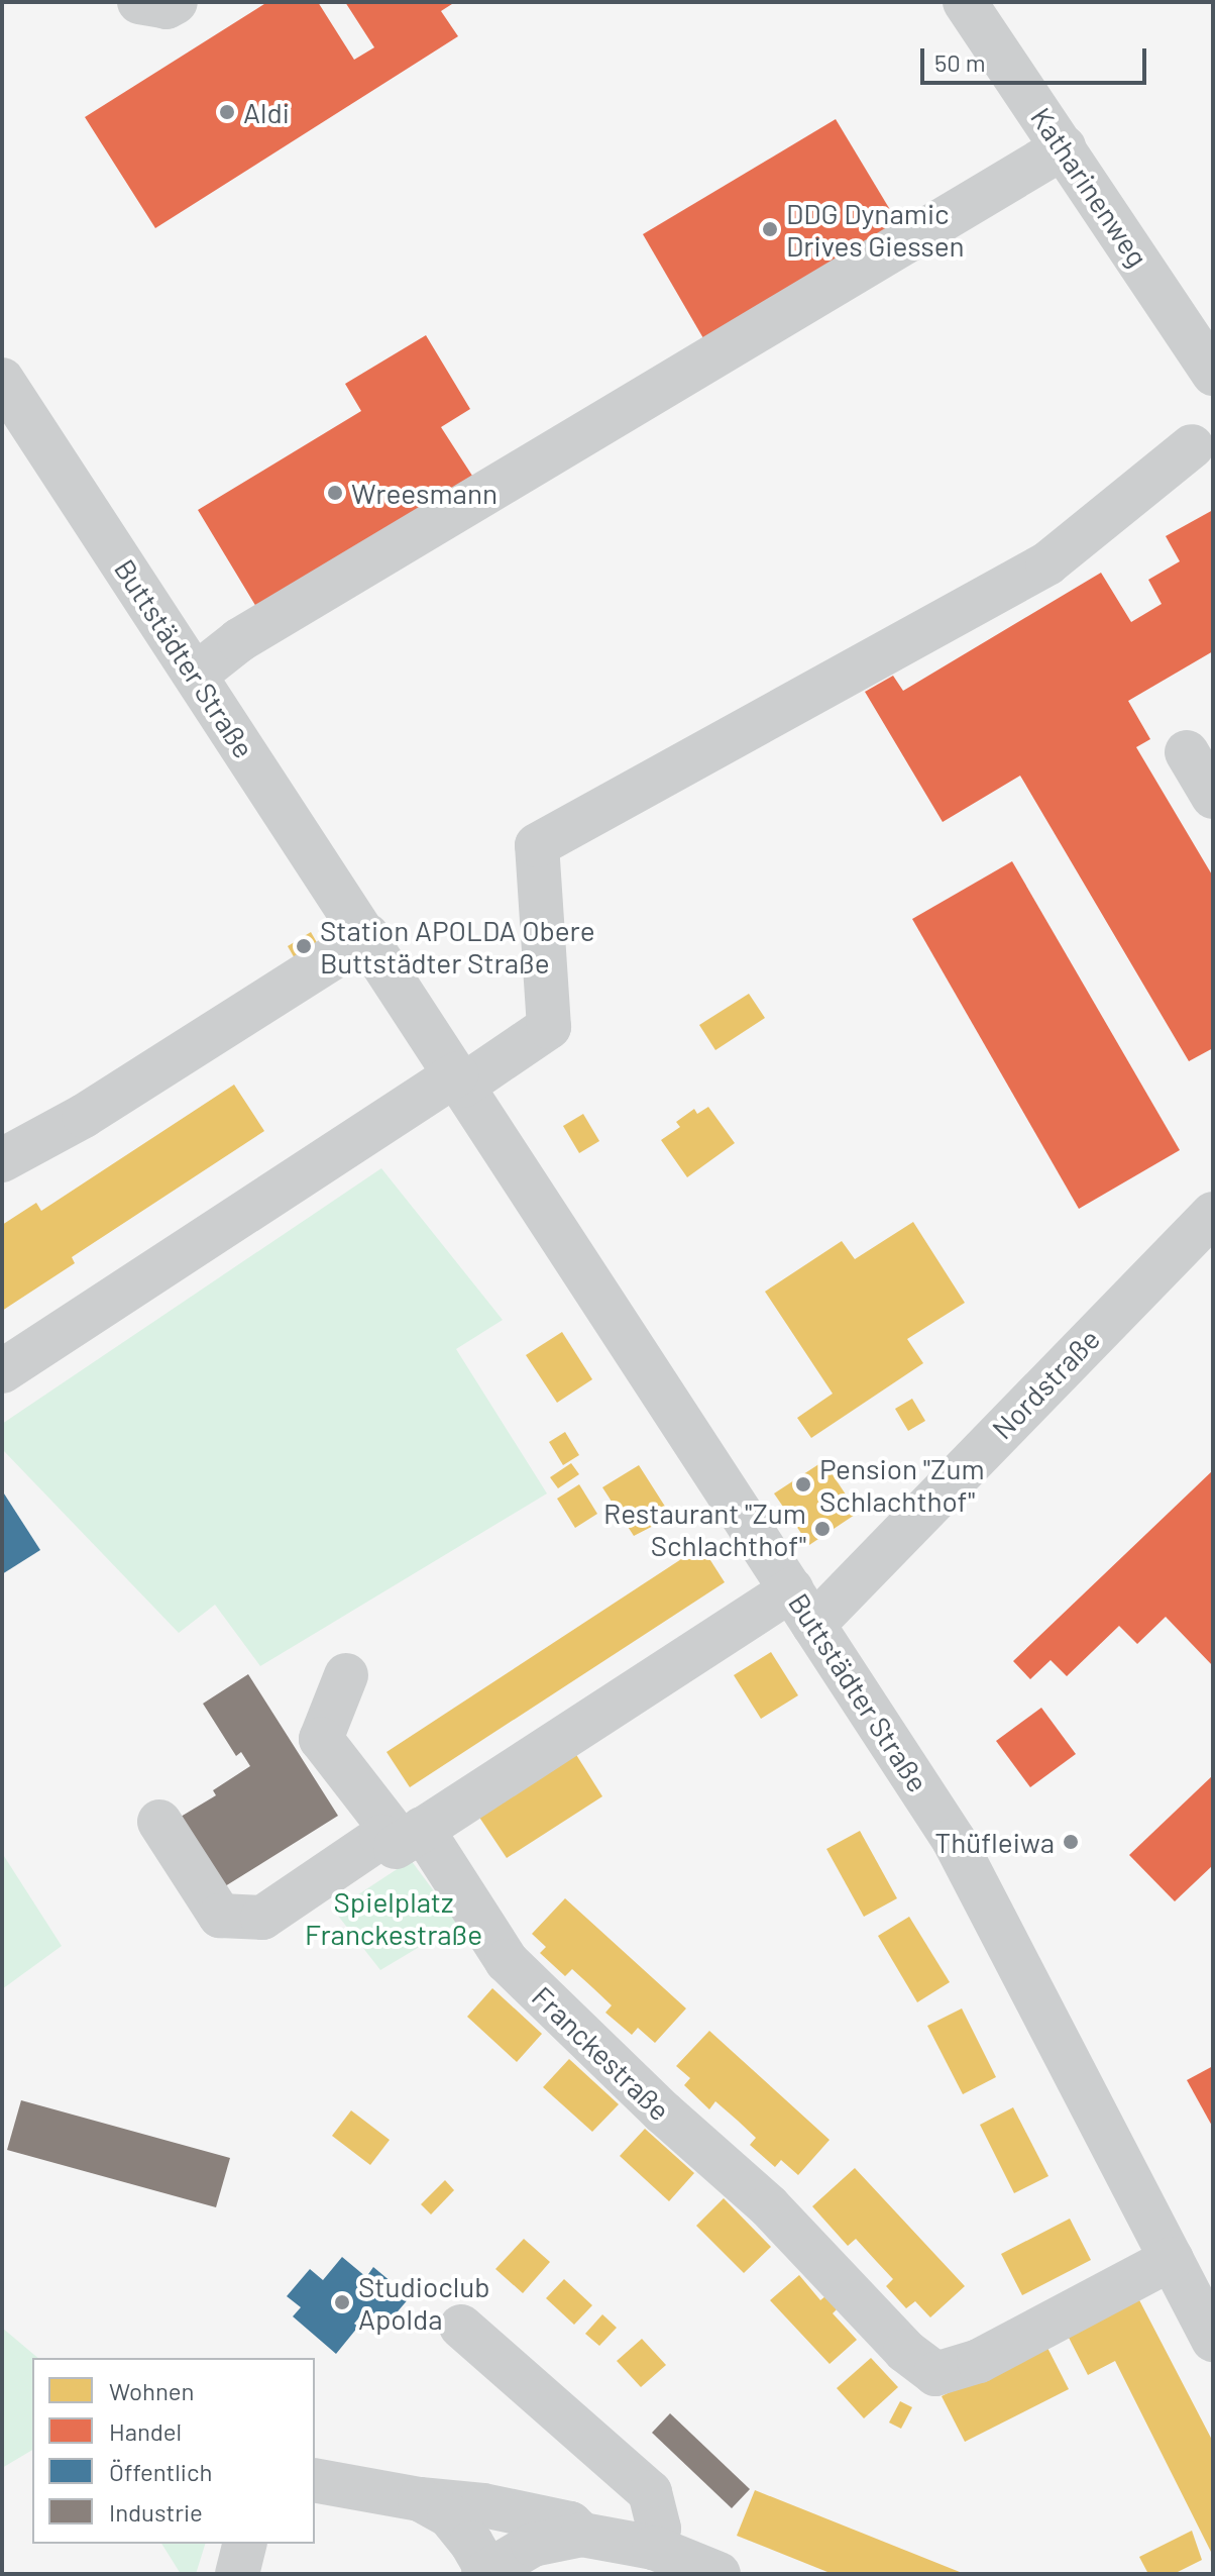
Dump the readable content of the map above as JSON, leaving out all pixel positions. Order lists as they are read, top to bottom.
{
  "streets": {
    "street": [
      "Katharinenweg",
      "Buttstädter Straße",
      "Nordstraße",
      "Franckestraße"
    ]
  },
  "crossings": [
    ["Buttstädter Straße", "Nordstraße"],
    ["Buttstädter Straße", "Franckestraße"]
  ],
  "parks": ["Spielplatz Franckestraße"],
  "places": [
    "Aldi",
    "DDG Dynamic Drives Giessen",
    "Wreesmann",
    "Station APOLDA Obere Buttstädter Straße",
    "Pension \"Zum Schlachthof\"",
    "Restaurant \"Zum Schlachthof\"",
    "Thüfleiwa",
    "Studioclub Apolda"
  ],
  "legend": [
    "Wohnen",
    "Handel",
    "Öffentlich",
    "Industrie"
  ],
  "scale_bar": "50 m"
}
